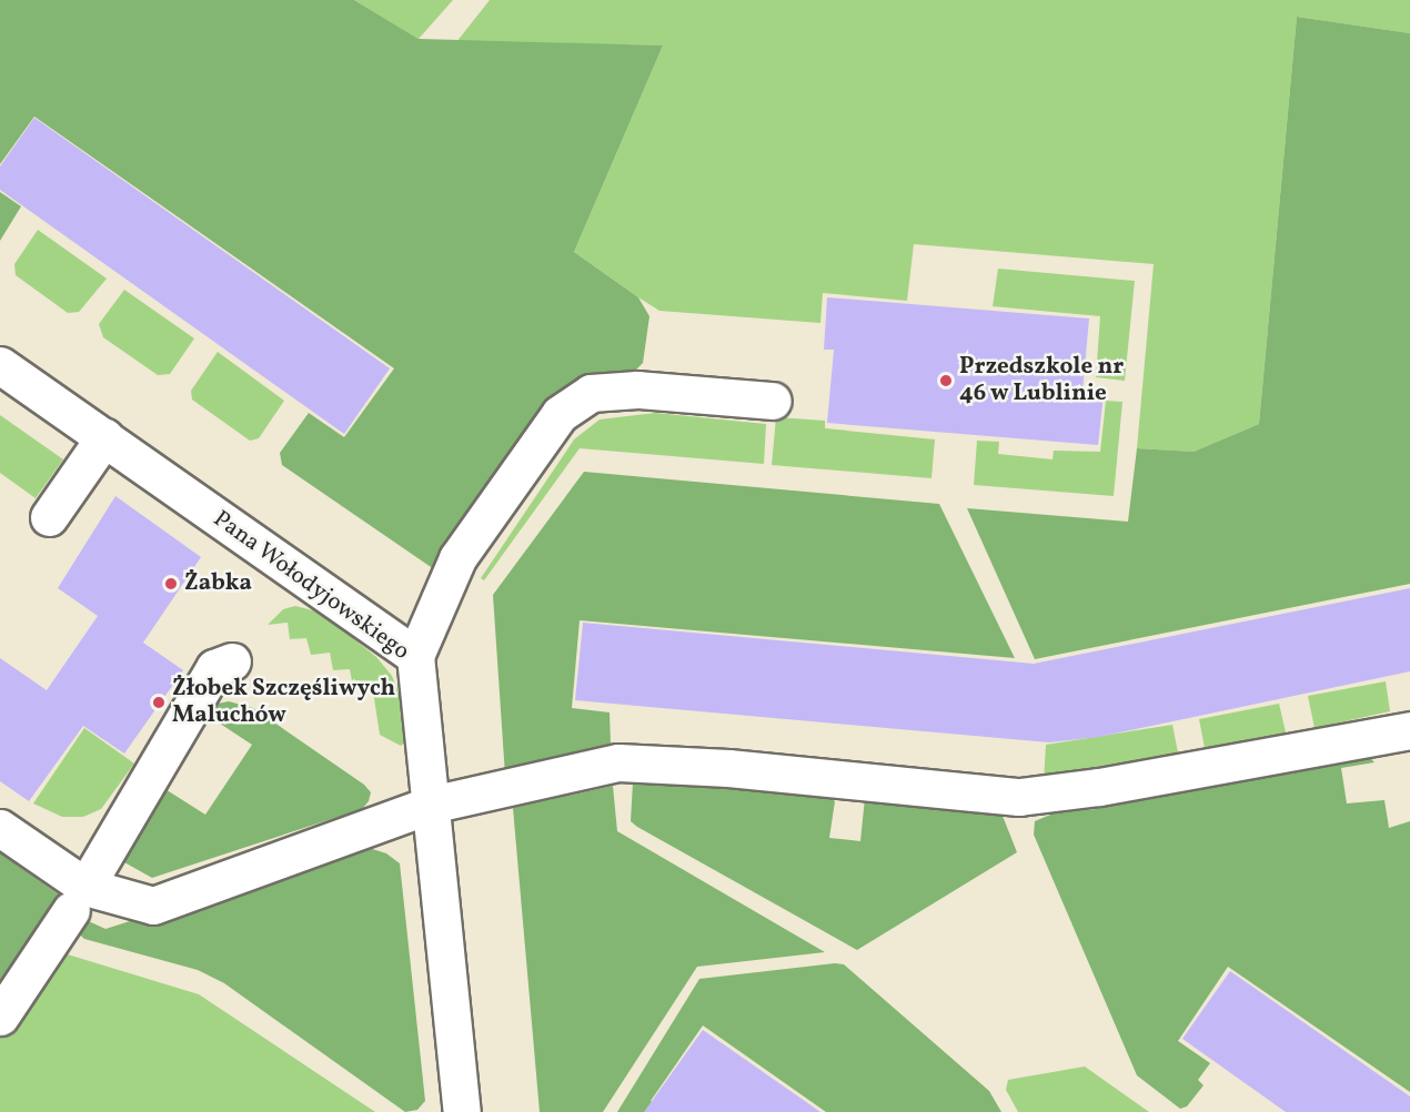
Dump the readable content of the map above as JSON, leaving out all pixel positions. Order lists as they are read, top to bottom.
{
  "streets": {
    "street": ["Pana Wołodyjowskiego"]
  },
  "places": ["Przedszkole nr 46 w Lublinie", "Żabka", "Żłobek Szczęśliwych Maluchów"]
}
